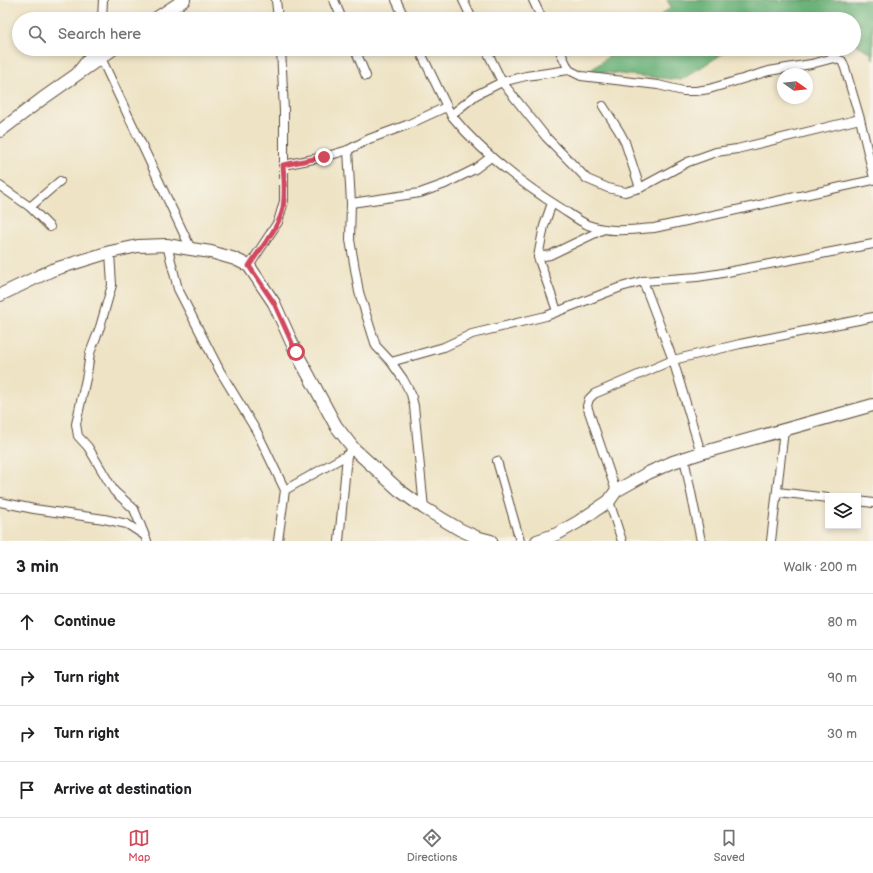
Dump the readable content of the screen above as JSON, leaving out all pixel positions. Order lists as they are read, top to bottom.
{
  "north": "right",
  "page": {
    "search": "Search here",
    "heading": ["3 min", "Walk · 200 m"],
    "list": [
      ["Continue", "80 m"],
      ["Turn right", "90 m"],
      ["Turn right", "30 m"],
      "Arrive at destination"
    ],
    "nav": ["Map", "Directions", "Saved"]
  }
}
